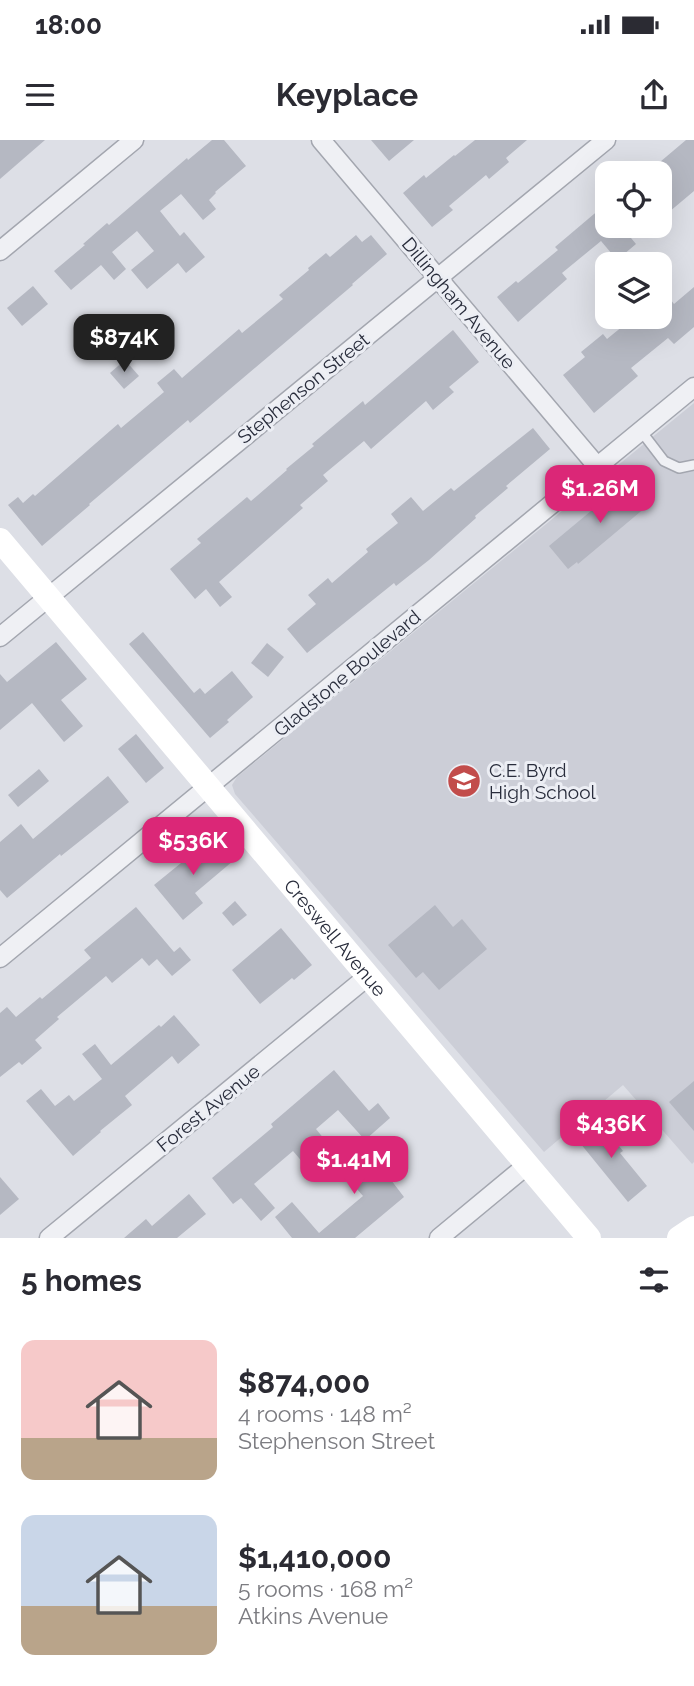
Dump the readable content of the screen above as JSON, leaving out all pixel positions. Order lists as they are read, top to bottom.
{
  "streets": {
    "street": [
      "Dillingham Avenue",
      "Stephenson Street",
      "Gladstone Boulevard",
      "Creswell Avenue",
      "Forest Avenue"
    ]
  },
  "crossings": [
    ["Dillingham Avenue", "Stephenson Street"],
    ["Dillingham Avenue", "Gladstone Boulevard"],
    ["Stephenson Street", "Creswell Avenue"],
    ["Gladstone Boulevard", "Creswell Avenue"],
    ["Creswell Avenue", "Forest Avenue"]
  ],
  "places": {
    "school or university": ["C.E. Byrd High School"]
  },
  "page": {
    "status": "18:00",
    "header": "Keyplace",
    "price": [
      "$874K",
      "$1.26M",
      "$536K",
      "$436K",
      "$1.41M"
    ],
    "heading": "5 homes",
    "list": [
      {
        "name": "$874,000",
        "note": "4 rooms · 148 m² · Stephenson Street"
      },
      {
        "name": "$1,410,000",
        "note": "5 rooms · 168 m² · Atkins Avenue"
      }
    ]
  }
}
